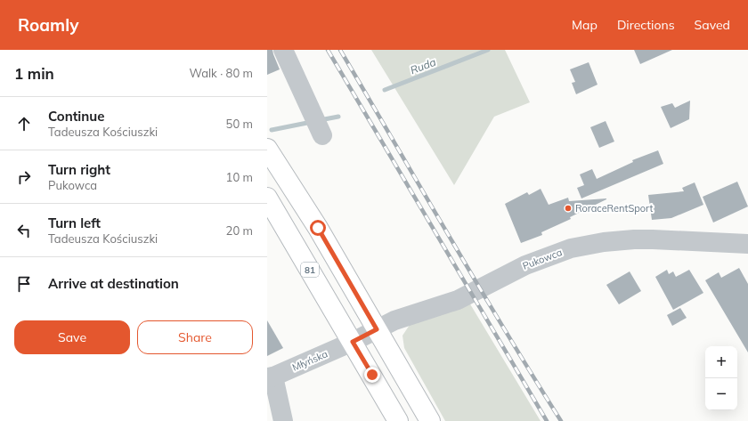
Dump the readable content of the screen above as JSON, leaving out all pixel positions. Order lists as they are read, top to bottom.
{
  "streets": {
    "main road": ["81"],
    "street": ["Pukowca", "Młyńska"]
  },
  "crossings": [
    ["Pukowca", "81"],
    ["Pukowca", "Młyńska"],
    ["81", "Młyńska"]
  ],
  "water": ["Ruda"],
  "places": ["RoraceRentSport"],
  "page": {
    "header": "Roamly",
    "nav": ["Map", "Directions", "Saved"],
    "heading": ["1 min", "Walk · 80 m"],
    "list": [
      ["Continue", "Tadeusza Kościuszki", "50 m"],
      ["Turn right", "Pukowca", "10 m"],
      ["Turn left", "Tadeusza Kościuszki", "20 m"],
      "Arrive at destination"
    ],
    "buttons": ["Save", "Share"],
    "map_buttons": ["+", "−"]
  }
}
